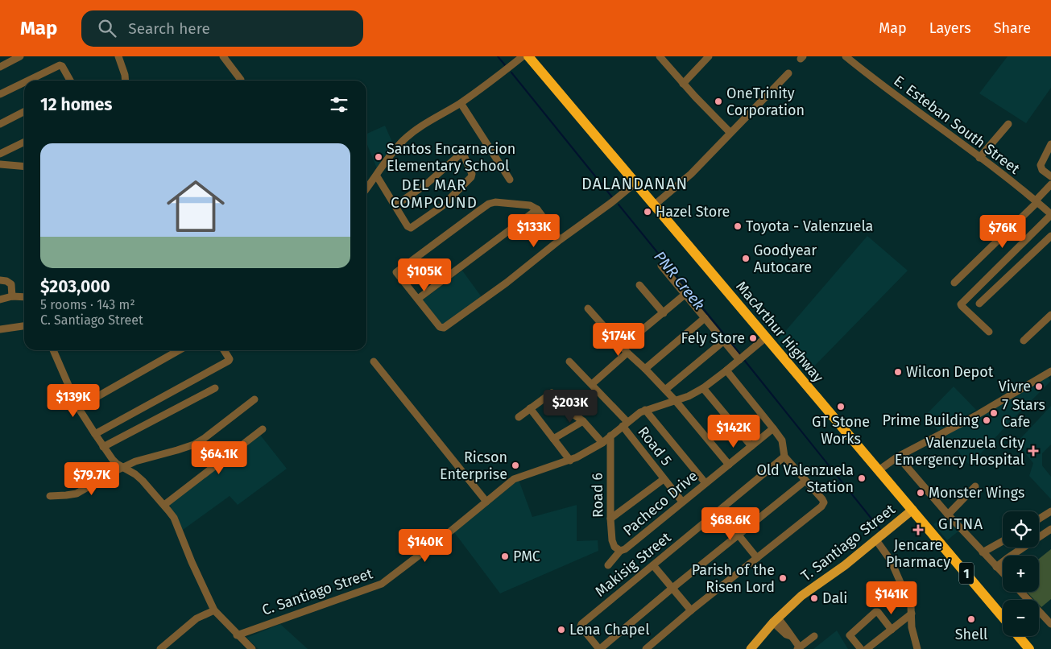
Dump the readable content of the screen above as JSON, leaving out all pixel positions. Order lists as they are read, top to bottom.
{
  "streets": {
    "highway": ["MacArthur Highway", "1"],
    "main road": ["T. Santiago Street"],
    "street": [
      "E. Esteban South Street",
      "Road 5",
      "Road 6",
      "Pacheco Drive",
      "Makisig Street",
      "C. Santiago Street"
    ]
  },
  "crossings": [
    ["MacArthur Highway", "T. Santiago Street"],
    ["MacArthur Highway", "C. Santiago Street"],
    ["Road 5", "Pacheco Drive"],
    ["Road 5", "C. Santiago Street"],
    ["Road 6", "Pacheco Drive"],
    ["Road 6", "C. Santiago Street"]
  ],
  "districts": ["DALANDANAN", "DEL MAR COMPOUND", "GITNA"],
  "water": ["PNR Creek"],
  "places": {
    "other": [
      "OneTrinity Corporation",
      "Santos Encarnacion Elementary School",
      "Hazel Store",
      "Toyota - Valenzuela",
      "Goodyear Autocare",
      "Fely Store",
      "Wilcon Depot",
      "Vivre",
      "GT Stone Works",
      "7 Stars Cafe",
      "Prime Building",
      "Ricson Enterprise",
      "Old Valenzuela Station",
      "Monster Wings",
      "PMC",
      "Parish of the Risen Lord",
      "Dali",
      "Shell",
      "Lena Chapel"
    ],
    "health": ["Valenzuela City Emergency Hospital", "Jencare Pharmacy"]
  },
  "page": {
    "header": "Map",
    "search": "Search here",
    "nav": ["Map", "Layers", "Share"],
    "heading": "12 homes",
    "list": [
      {
        "name": "$203,000",
        "note": "5 rooms · 143 m² · C. Santiago Street"
      }
    ],
    "price": [
      "$133K",
      "$76K",
      "$105K",
      "$174K",
      "$139K",
      "$203K",
      "$142K",
      "$64.1K",
      "$79.7K",
      "$68.6K",
      "$140K",
      "$141K"
    ],
    "map_buttons": ["+", "−"]
  }
}
